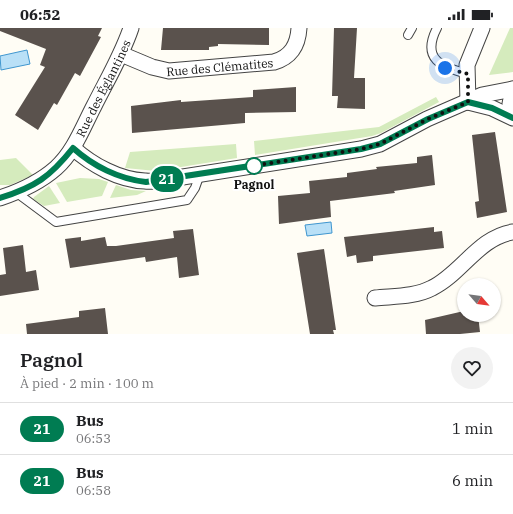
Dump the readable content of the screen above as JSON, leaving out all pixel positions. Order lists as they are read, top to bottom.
{
  "streets": {
    "street": ["Rue des Clématites", "Rue des Églantines"]
  },
  "crossings": [
    ["Rue des Clématites", "Rue des Églantines"]
  ],
  "places": ["Pagnol"],
  "lines": ["bus line 21"],
  "north": "bottom right",
  "page": {
    "status": "06:52",
    "on_map": "21",
    "heading": ["Pagnol", "À pied · 2 min · 100 m"],
    "list": [
      {
        "mark": "21",
        "name": "Bus",
        "note": "06:53",
        "value": "1 min"
      },
      {
        "mark": "21",
        "name": "Bus",
        "note": "06:58",
        "value": "6 min"
      }
    ]
  }
}
